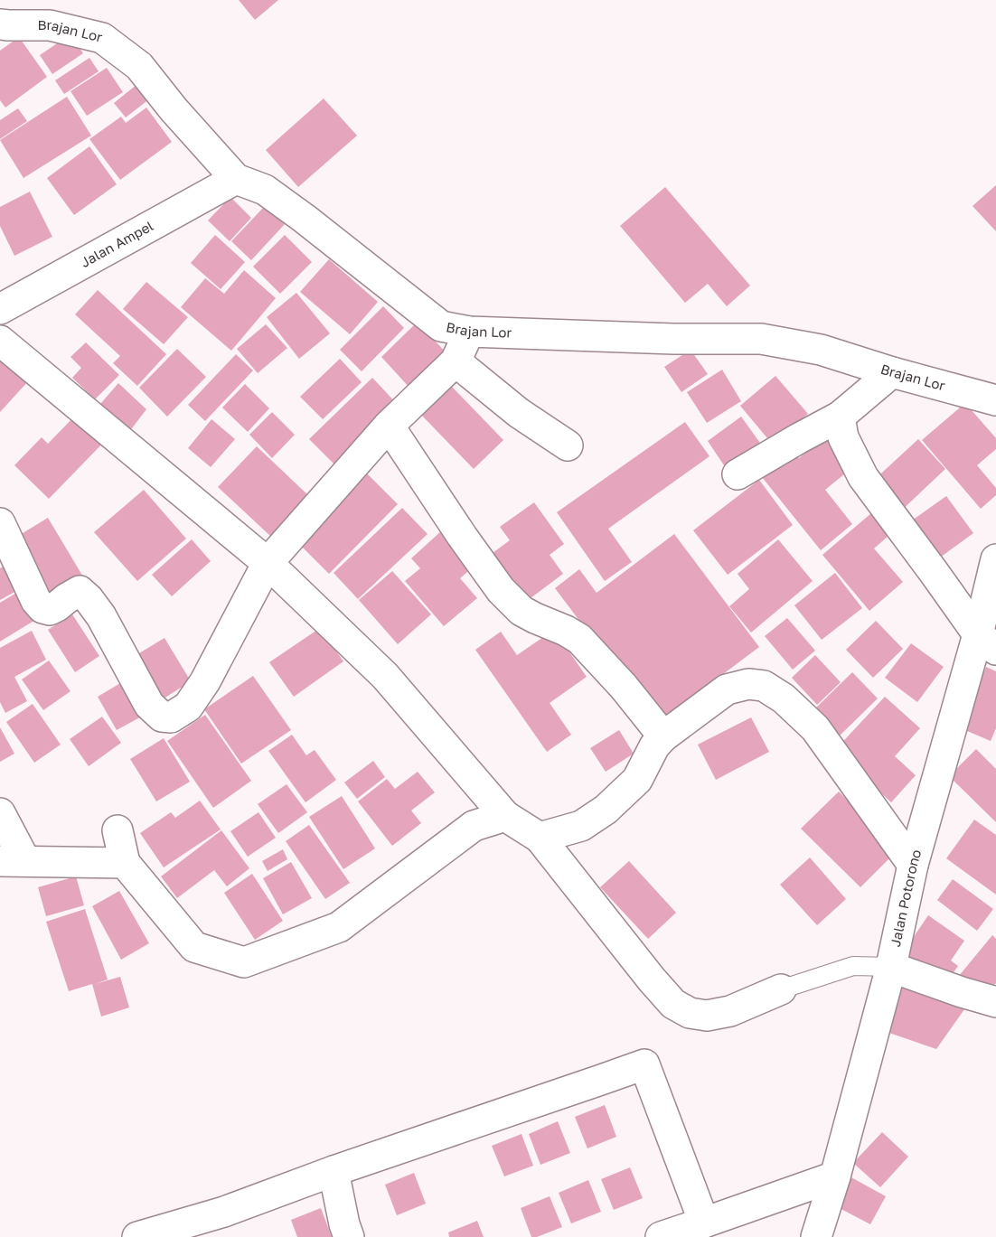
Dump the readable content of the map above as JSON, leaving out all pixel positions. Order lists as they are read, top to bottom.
{
  "streets": {
    "street": ["Brajan Lor", "Jalan Ampel", "Jalan Potorono"]
  },
  "crossings": [
    ["Brajan Lor", "Jalan Ampel"]
  ]
}
